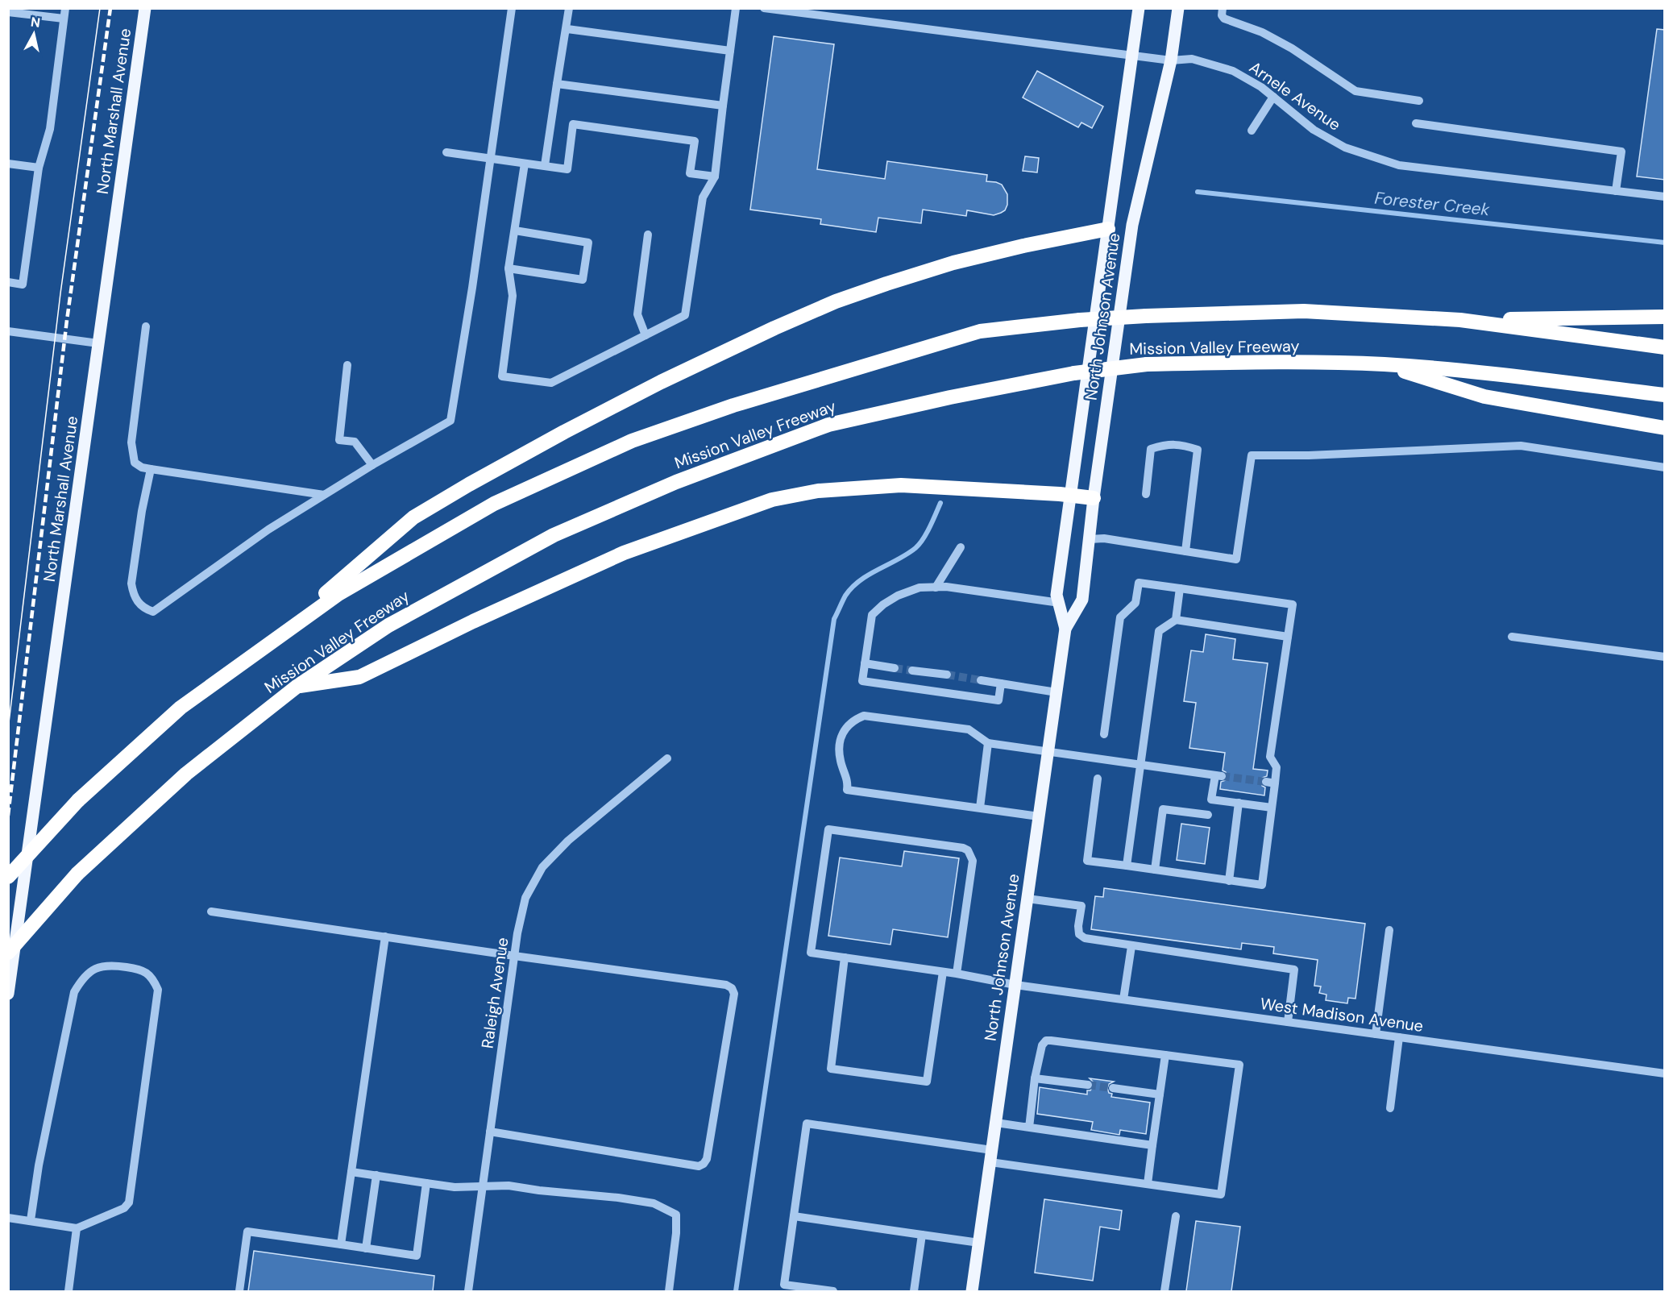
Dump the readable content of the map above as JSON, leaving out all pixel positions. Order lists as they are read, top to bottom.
{
  "streets": {
    "highway": ["Mission Valley Freeway"],
    "main road": ["North Marshall Avenue", "North Johnson Avenue"],
    "street": ["Arnele Avenue", "Raleigh Avenue", "West Madison Avenue"]
  },
  "crossings": [
    ["Arnele Avenue", "North Johnson Avenue"],
    ["North Johnson Avenue", "West Madison Avenue"]
  ],
  "water": ["Forester Creek"],
  "north": "top"
}
